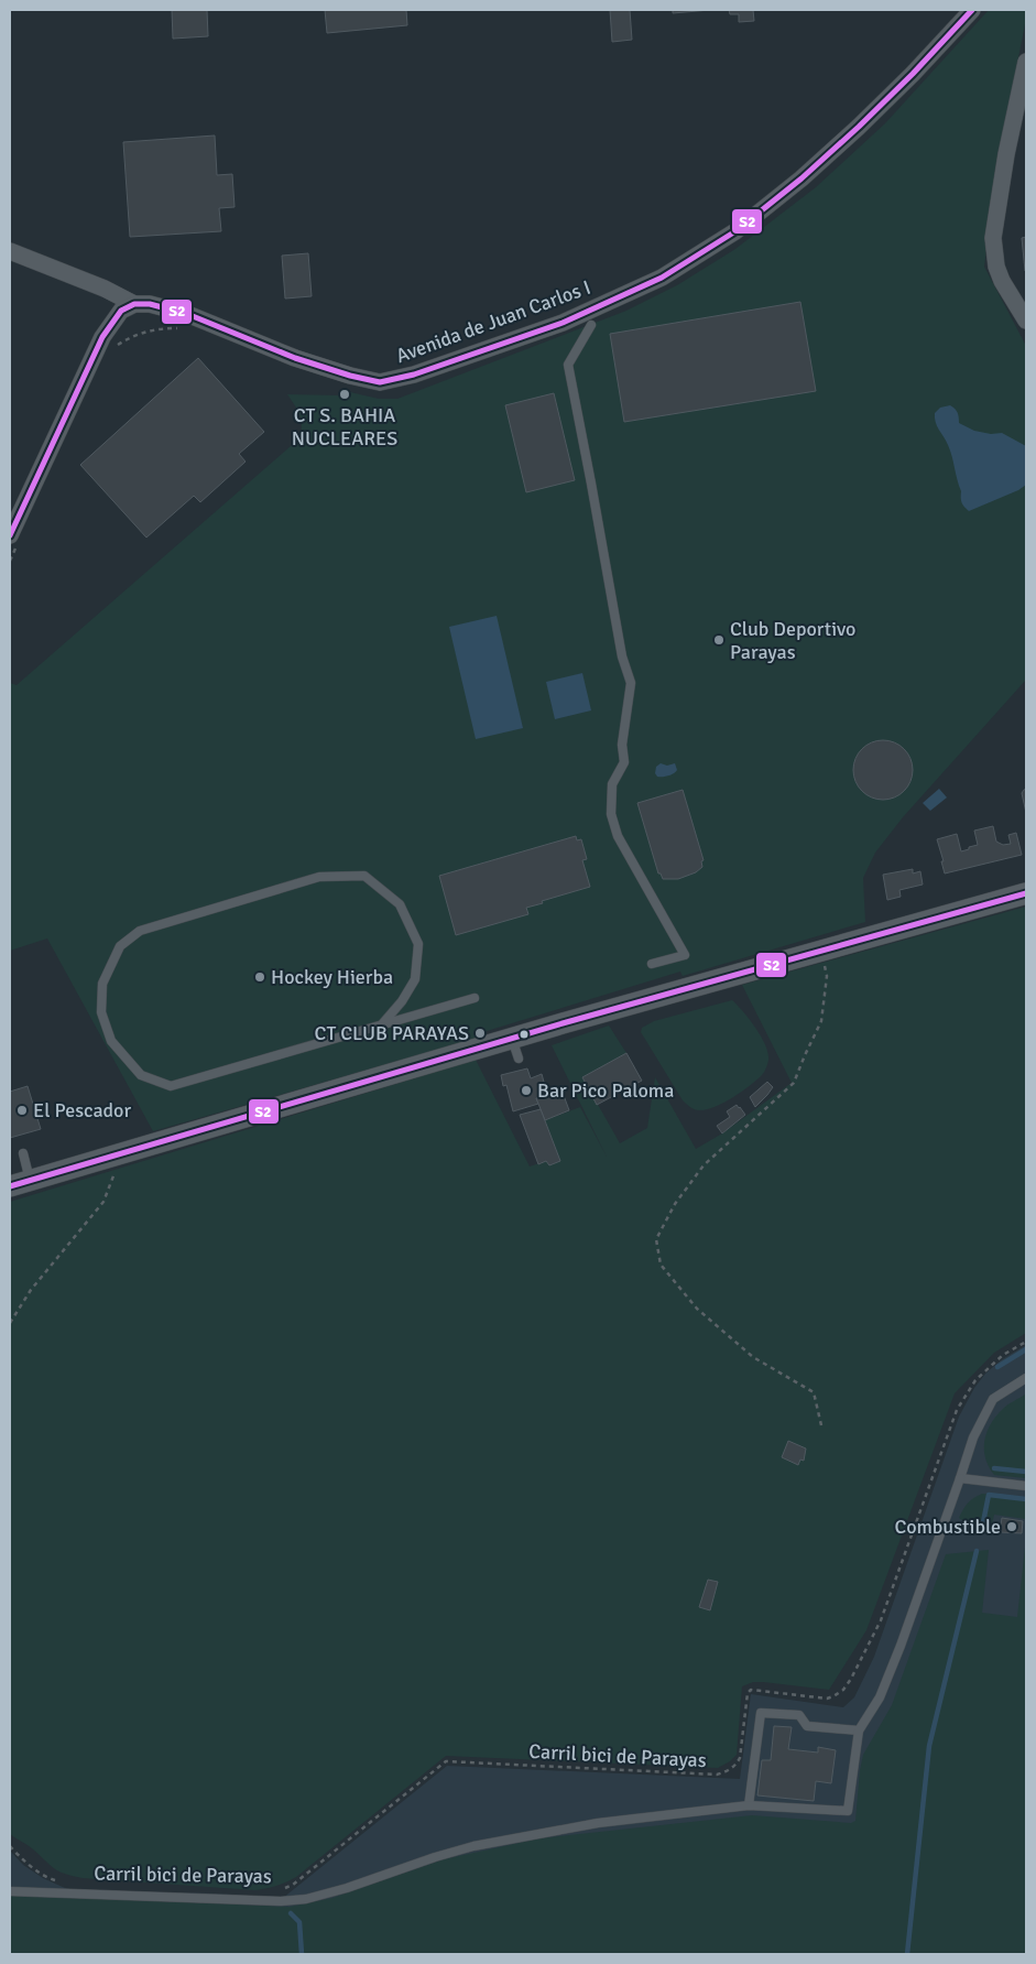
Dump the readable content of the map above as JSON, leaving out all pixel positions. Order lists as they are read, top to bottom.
{
  "streets": {
    "street": ["Avenida de Juan Carlos I"],
    "path": ["Carril bici de Parayas"]
  },
  "places": [
    "CT S. BAHIA NUCLEARES",
    "Club Deportivo Parayas",
    "Hockey Hierba",
    "CT CLUB PARAYAS",
    "Bar Pico Paloma",
    "El Pescador",
    "Combustible"
  ],
  "lines": ["transit line S2"]
}
